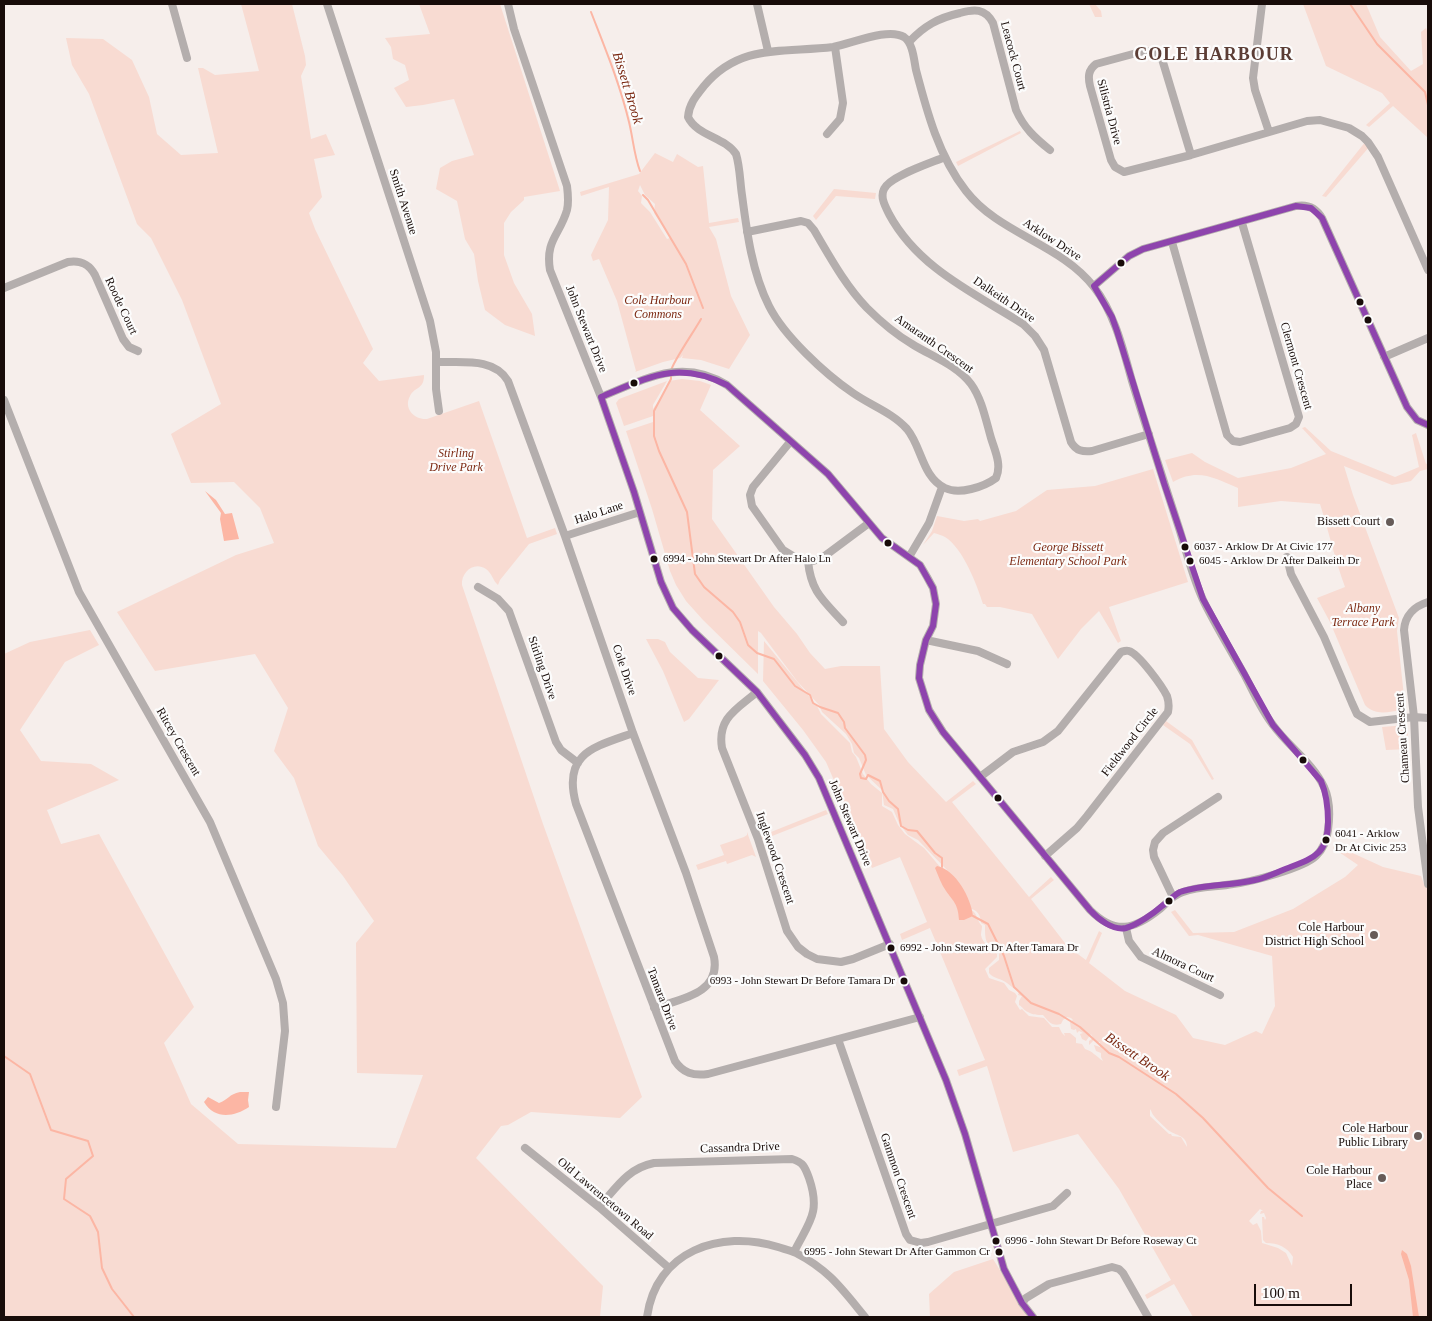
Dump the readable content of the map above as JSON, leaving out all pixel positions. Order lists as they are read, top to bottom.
{
  "streets": {
    "street": [
      "Leacock Court",
      "Silistria Drive",
      "Smith Avenue",
      "Arklow Drive",
      "Dalkeith Drive",
      "Roode Court",
      "John Stewart Drive",
      "Amaranth Crescent",
      "Clermont Crescent",
      "Halo Lane",
      "Stirling Drive",
      "Cole Drive",
      "Chameau Crescent",
      "Ritcey Crescent",
      "Fieldwood Circle",
      "Inglewood Crescent",
      "Almora Court",
      "Tamara Drive",
      "Cassandra Drive",
      "Gammon Crescent",
      "Old Lawrencetown Road"
    ]
  },
  "crossings": [
    ["Leacock Court", "Arklow Drive"],
    ["Smith Avenue", "Cole Drive"],
    ["Arklow Drive", "Dalkeith Drive"],
    ["Arklow Drive", "Almora Court"],
    ["John Stewart Drive", "Halo Lane"],
    ["John Stewart Drive", "Inglewood Crescent"],
    ["John Stewart Drive", "Tamara Drive"],
    ["John Stewart Drive", "Gammon Crescent"],
    ["Halo Lane", "Cole Drive"],
    ["Stirling Drive", "Tamara Drive"],
    ["Cole Drive", "Tamara Drive"],
    ["Tamara Drive", "Gammon Crescent"],
    ["Cassandra Drive", "Old Lawrencetown Road"]
  ],
  "districts": ["COLE HARBOUR"],
  "water": ["Bissett Brook"],
  "parks": [
    "Cole Harbour Commons",
    "Stirling Drive Park",
    "George Bissett Elementary School Park",
    "Albany Terrace Park"
  ],
  "places": [
    "Bissett Court",
    "6037 - Arklow Dr At Civic 177",
    "6994 - John Stewart Dr After Halo Ln",
    "6045 - Arklow Dr After Dalkeith Dr",
    "6041 - Arklow Dr At Civic 253",
    "Cole Harbour District High School",
    "6992 - John Stewart Dr After Tamara Dr",
    "6993 - John Stewart Dr Before Tamara Dr",
    "Cole Harbour Public Library",
    "Cole Harbour Place",
    "6996 - John Stewart Dr Before Roseway Ct",
    "6995 - John Stewart Dr After Gammon Cr"
  ],
  "scale_bar": "100 m"
}
